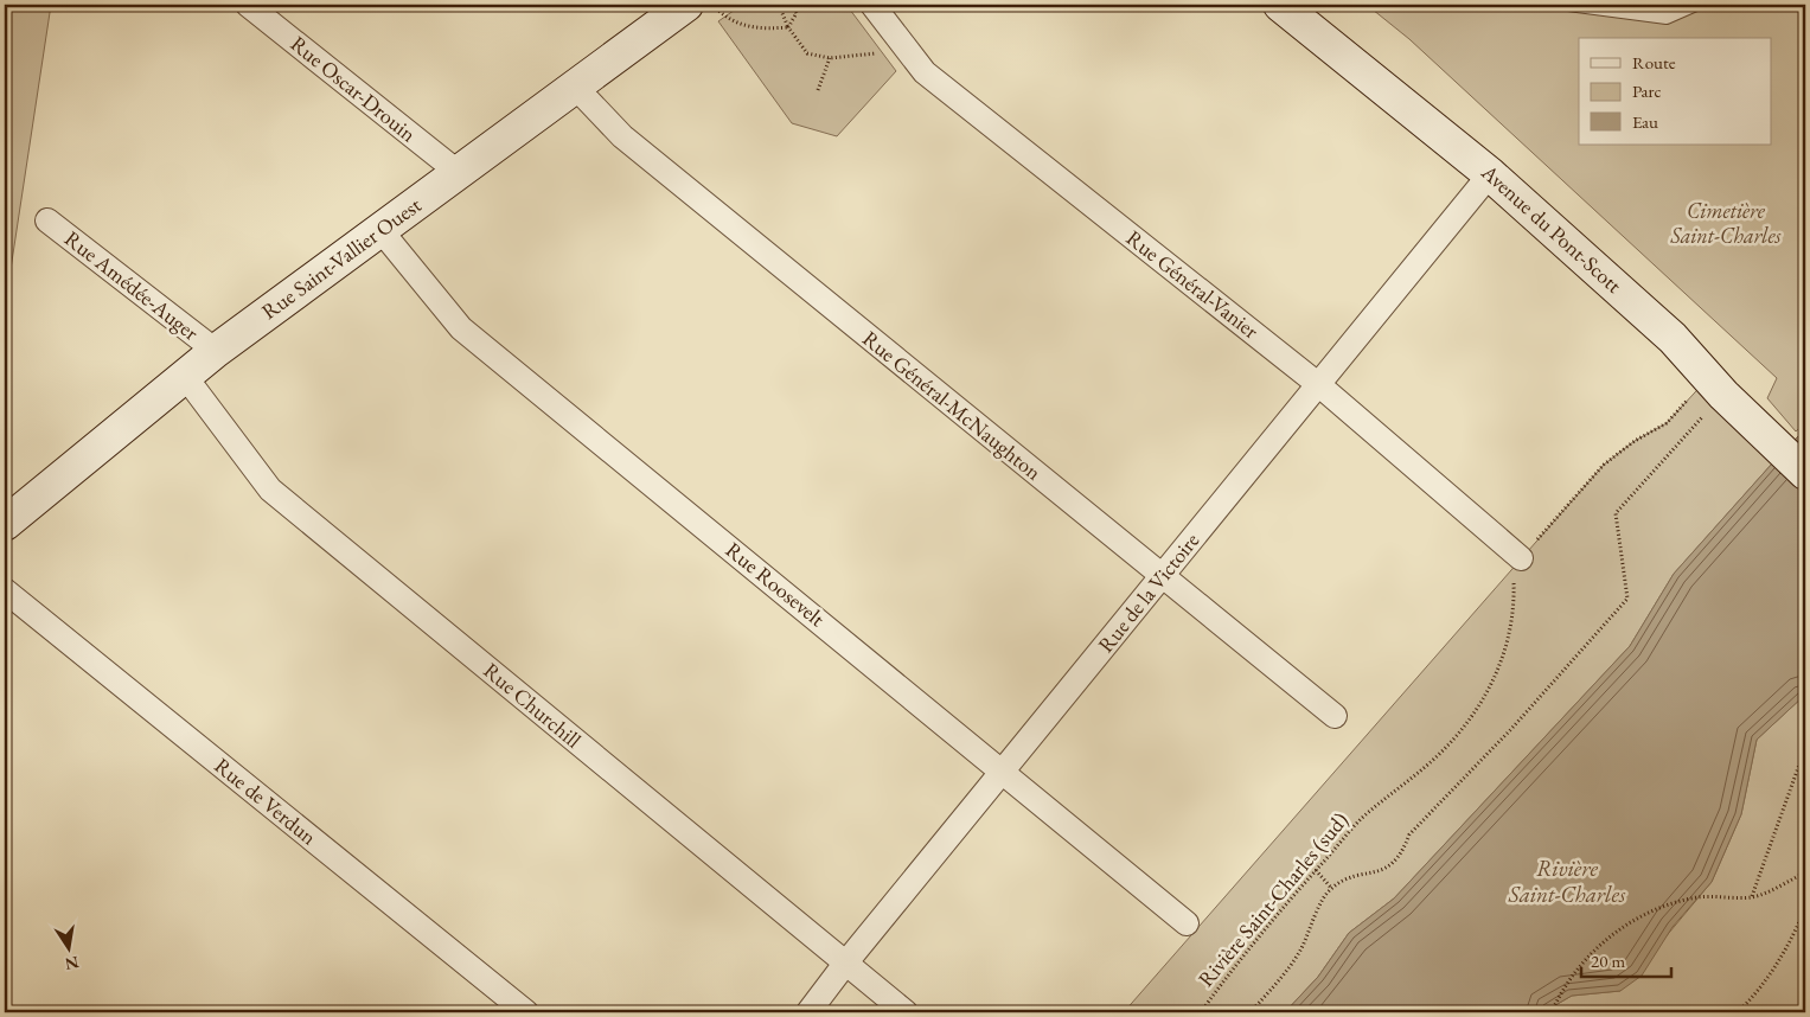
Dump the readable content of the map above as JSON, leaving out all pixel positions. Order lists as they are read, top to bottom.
{
  "streets": {
    "street": [
      "Rue Oscar-Drouin",
      "Avenue du Pont-Scott",
      "Rue Saint-Vallier Ouest",
      "Rue Général-Vanier",
      "Rue Amédée-Auger",
      "Rue Général-McNaughton",
      "Rue Roosevelt",
      "Rue de la Victoire",
      "Rue Churchill",
      "Rue de Verdun"
    ],
    "path": ["Rivière Saint-Charles (sud)"]
  },
  "crossings": [
    ["Rue Oscar-Drouin", "Rue Saint-Vallier Ouest"],
    ["Avenue du Pont-Scott", "Rue de la Victoire"],
    ["Avenue du Pont-Scott", "Rivière Saint-Charles (sud)"],
    ["Rue Saint-Vallier Ouest", "Rue Amédée-Auger"],
    ["Rue Saint-Vallier Ouest", "Rue Général-McNaughton"],
    ["Rue Saint-Vallier Ouest", "Rue Roosevelt"],
    ["Rue Saint-Vallier Ouest", "Rue Churchill"],
    ["Rue Général-Vanier", "Rue de la Victoire"],
    ["Rue Général-Vanier", "Rivière Saint-Charles (sud)"],
    ["Rue Général-McNaughton", "Rue de la Victoire"],
    ["Rue Roosevelt", "Rue de la Victoire"],
    ["Rue de la Victoire", "Rue Churchill"]
  ],
  "water": ["Rivière Saint-Charles"],
  "parks": ["Cimetière Saint-Charles"],
  "legend": ["Route", "Parc", "Eau"],
  "scale_bar": "20 m",
  "north": "bottom"
}
